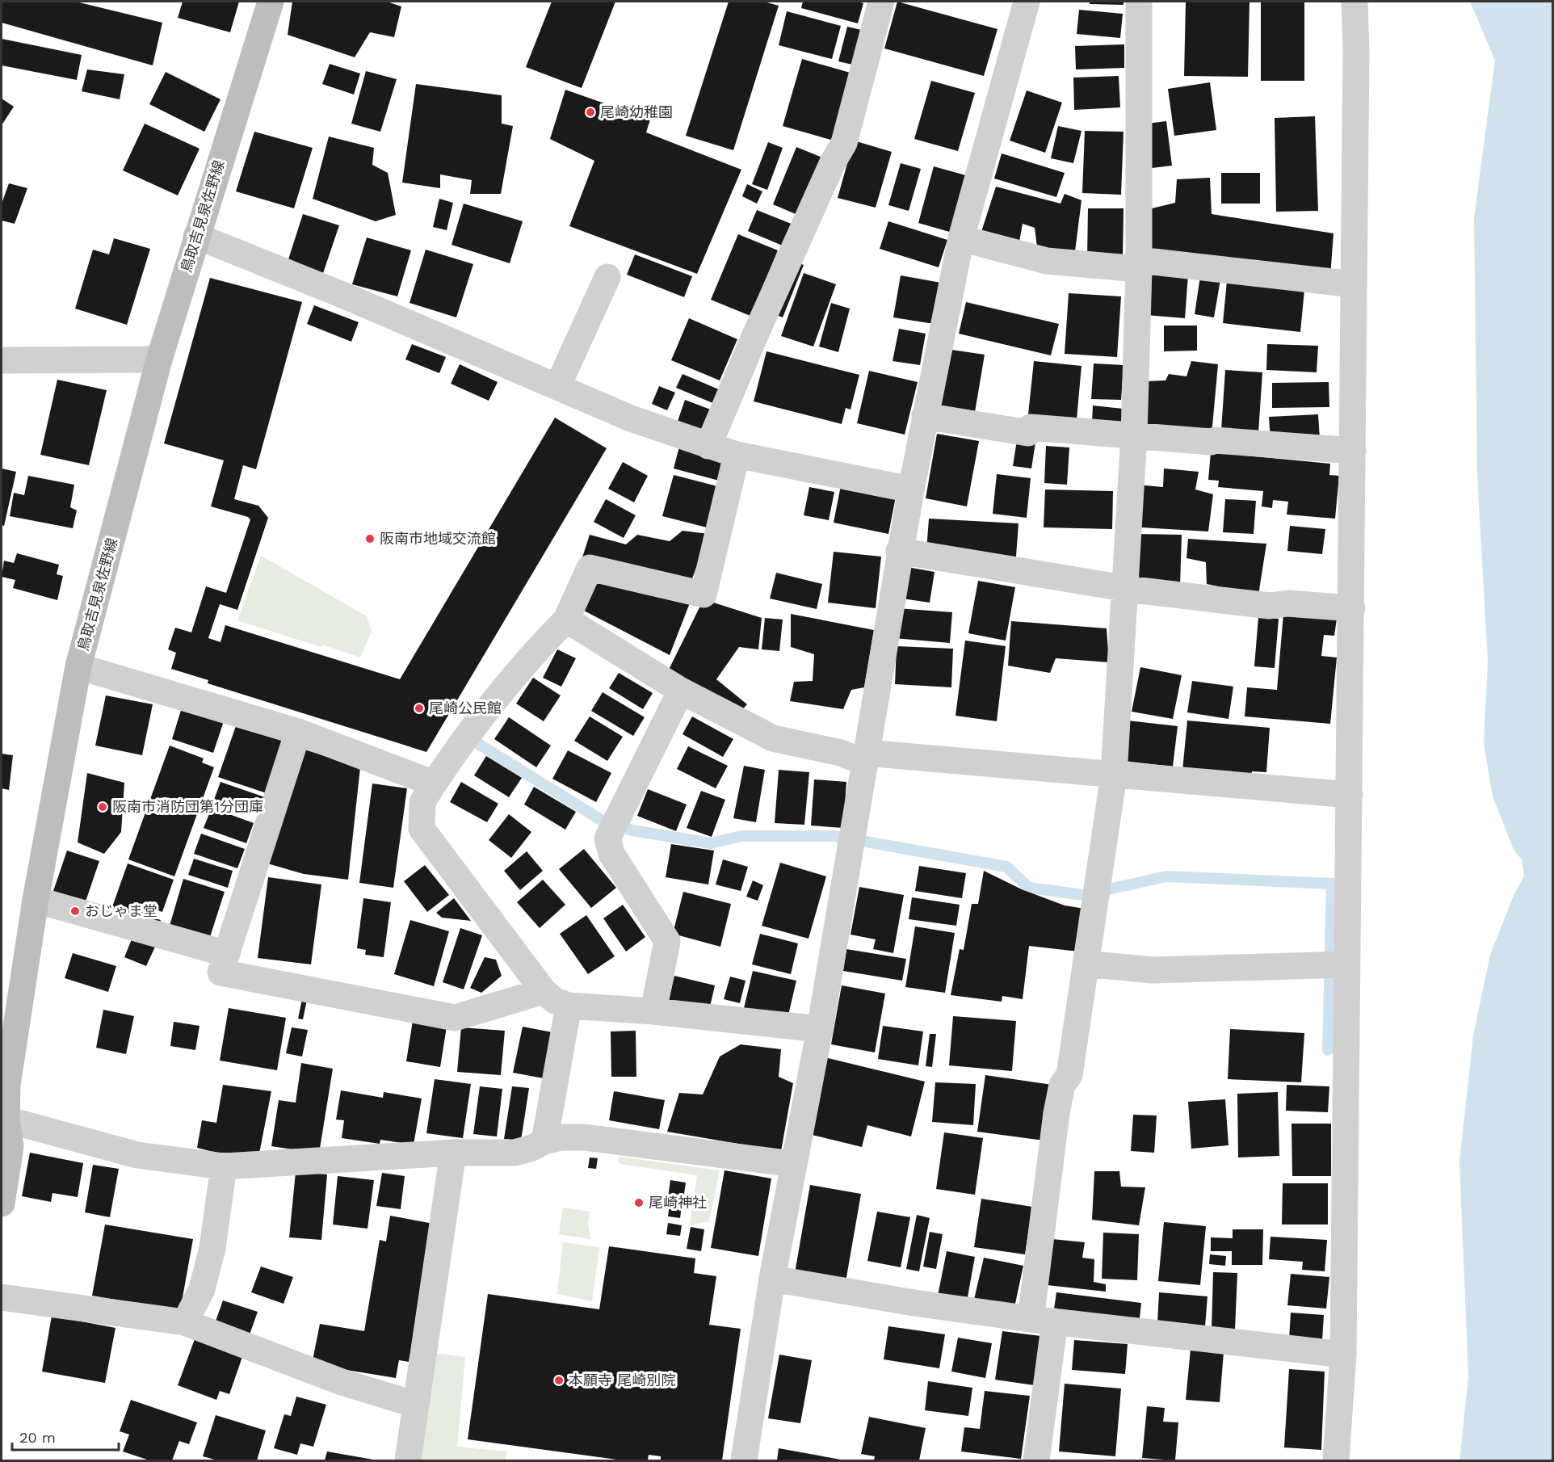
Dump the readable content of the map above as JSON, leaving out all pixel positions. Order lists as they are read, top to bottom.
{
  "streets": {
    "main road": ["鳥取吉見泉佐野線"]
  },
  "places": [
    "尾崎幼稚園",
    "阪南市地域交流館",
    "尾崎公民館",
    "阪南市消防団第1分団庫",
    "おじゃま堂",
    "尾崎神社",
    "本願寺 尾崎別院"
  ],
  "scale_bar": "20 m"
}
